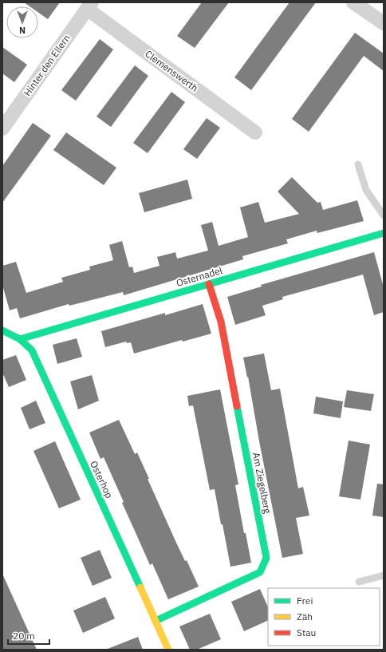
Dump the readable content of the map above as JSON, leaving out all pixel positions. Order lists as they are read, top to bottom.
{
  "streets": {
    "street": [
      "Hinter den Ellern",
      "Clemenswerth",
      "Osternadel",
      "Osterhop",
      "Am Ziegelberg"
    ]
  },
  "crossings": [
    ["Hinter den Ellern", "Clemenswerth"],
    ["Osternadel", "Osterhop"],
    ["Osternadel", "Am Ziegelberg"],
    ["Osterhop", "Am Ziegelberg"]
  ],
  "legend": ["Frei", "Zäh", "Stau"],
  "scale_bar": "20 m",
  "north": "bottom"
}
